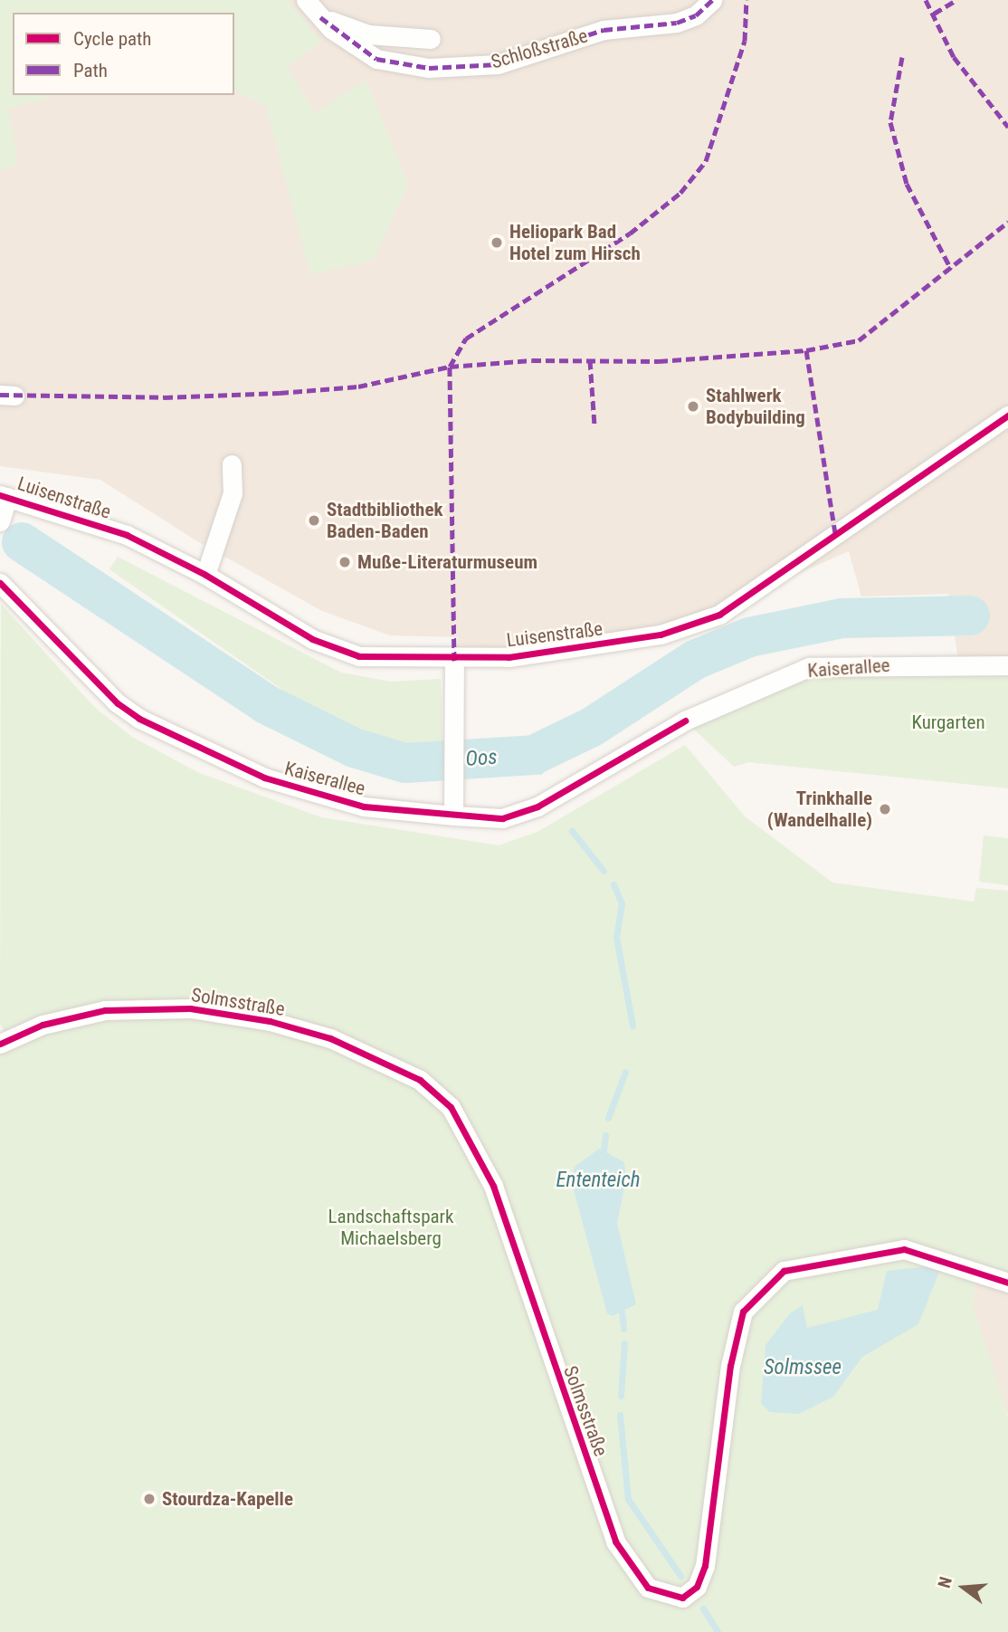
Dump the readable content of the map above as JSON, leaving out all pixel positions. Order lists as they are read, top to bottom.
{
  "streets": {
    "street": [
      "Schloßstraße",
      "Luisenstraße",
      "Kaiserallee",
      "Solmsstraße"
    ]
  },
  "water": ["Oos", "Ententeich", "Solmssee"],
  "parks": ["Kurgarten", "Landschaftspark Michaelsberg"],
  "places": [
    "Heliopark Bad Hotel zum Hirsch",
    "Stahlwerk Bodybuilding",
    "Stadtbibliothek Baden-Baden",
    "Muße-Literaturmuseum",
    "Trinkhalle (Wandelhalle)",
    "Stourdza-Kapelle"
  ],
  "legend": ["Cycle path", "Path"],
  "north": "left"
}
